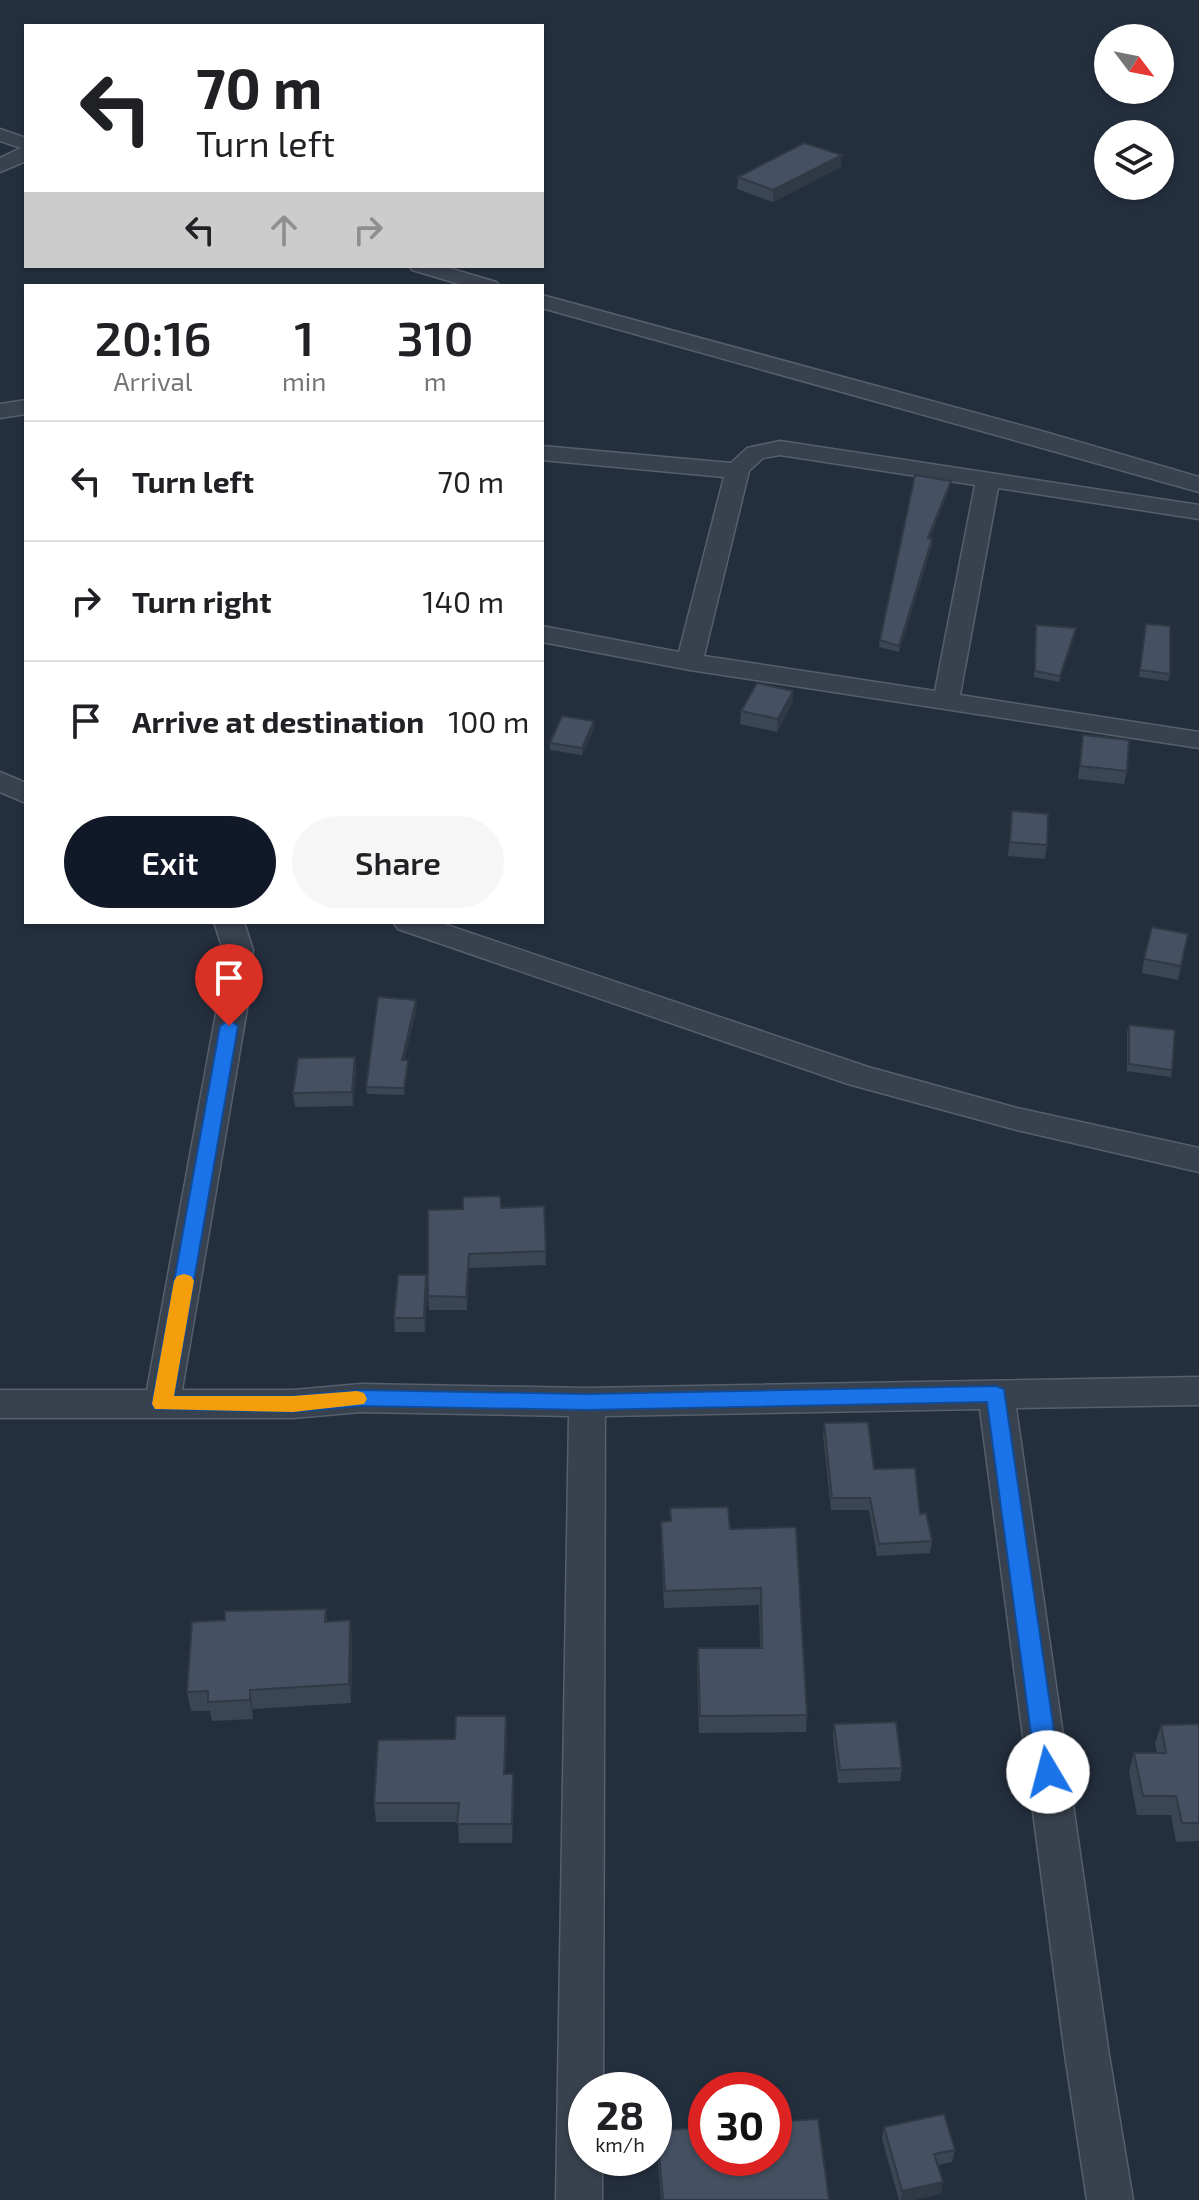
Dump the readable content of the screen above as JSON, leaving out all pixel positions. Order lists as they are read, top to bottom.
{
  "north": "bottom right",
  "page": {
    "turn": ["70 m", "Turn left"],
    "eta": [
      "20:16",
      "Arrival",
      "1",
      "min",
      "310",
      "m"
    ],
    "list": [
      {
        "name": "Turn left",
        "value": "70 m"
      },
      {
        "name": "Turn right",
        "value": "140 m"
      },
      {
        "name": "Arrive at destination",
        "value": "100 m"
      }
    ],
    "buttons": ["Exit", "Share"],
    "speed": "28 km/h",
    "limit": "30"
  }
}
